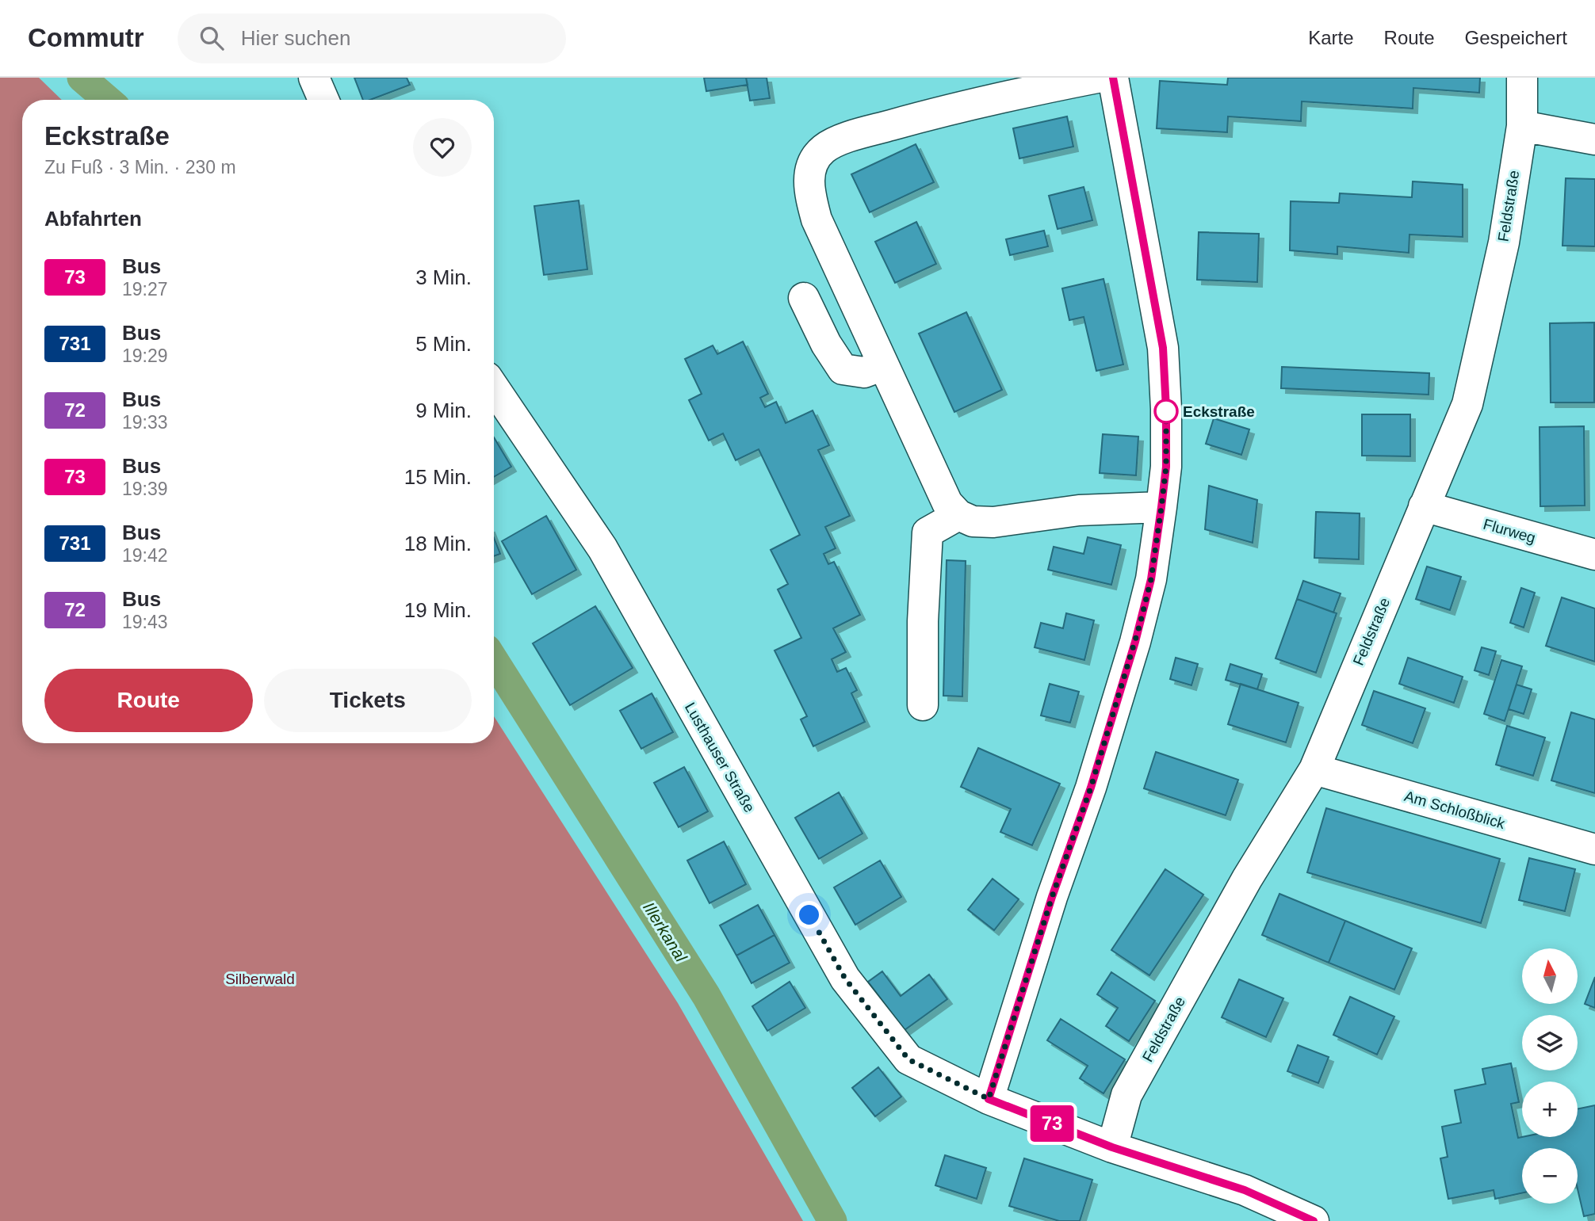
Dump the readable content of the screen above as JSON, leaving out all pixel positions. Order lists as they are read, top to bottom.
{
  "streets": {
    "street": [
      "Feldstraße",
      "Flurweg",
      "Lusthauser Straße",
      "Am Schloßblick"
    ]
  },
  "crossings": [
    ["Feldstraße", "Flurweg"],
    ["Feldstraße", "Lusthauser Straße"],
    ["Feldstraße", "Am Schloßblick"]
  ],
  "water": ["Illerkanal"],
  "parks": ["Silberwald"],
  "places": ["Eckstraße"],
  "lines": ["bus line 73"],
  "north": "top",
  "page": {
    "header": "Commutr",
    "search": "Hier suchen",
    "nav": ["Karte", "Route", "Gespeichert"],
    "on_map": "73",
    "heading": [
      ["Eckstraße", "Zu Fuß · 3 Min. · 230 m"],
      "Abfahrten"
    ],
    "list": [
      {
        "mark": "73",
        "name": "Bus",
        "note": "19:27",
        "value": "3 Min."
      },
      {
        "mark": "731",
        "name": "Bus",
        "note": "19:29",
        "value": "5 Min."
      },
      {
        "mark": "72",
        "name": "Bus",
        "note": "19:33",
        "value": "9 Min."
      },
      {
        "mark": "73",
        "name": "Bus",
        "note": "19:39",
        "value": "15 Min."
      },
      {
        "mark": "731",
        "name": "Bus",
        "note": "19:42",
        "value": "18 Min."
      },
      {
        "mark": "72",
        "name": "Bus",
        "note": "19:43",
        "value": "19 Min."
      }
    ],
    "buttons": ["Route", "Tickets"],
    "map_buttons": ["+", "−"]
  }
}
